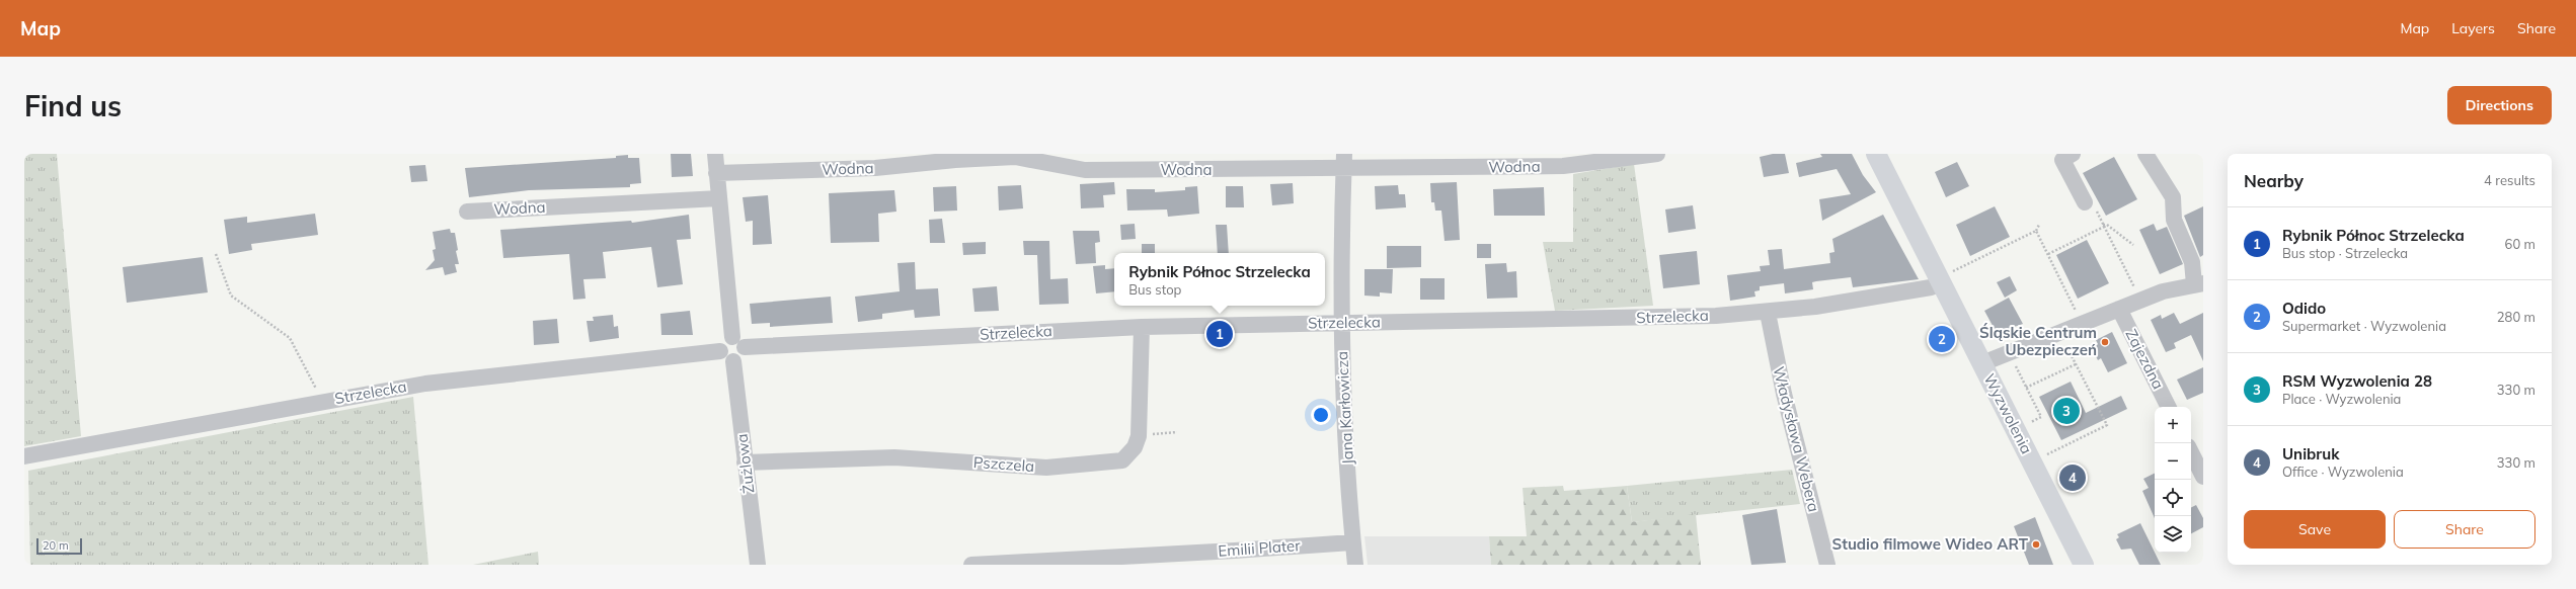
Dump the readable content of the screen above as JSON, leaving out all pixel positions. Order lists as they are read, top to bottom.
{
  "streets": {
    "main road": ["Wyzwolenia"],
    "street": [
      "Wodna",
      "Strzelecka",
      "Zajezdna",
      "Jana Karłowicza",
      "Władysława Webera",
      "Żużlowa",
      "Pszczela",
      "Emilii Plater"
    ]
  },
  "crossings": [
    ["Wodna", "Jana Karłowicza"],
    ["Strzelecka", "Jana Karłowicza"],
    ["Strzelecka", "Wyzwolenia"],
    ["Strzelecka", "Władysława Webera"],
    ["Strzelecka", "Żużlowa"],
    ["Strzelecka", "Pszczela"],
    ["Jana Karłowicza", "Emilii Plater"],
    ["Żużlowa", "Pszczela"]
  ],
  "places": ["Śląskie Centrum Ubezpieczeń", "Studio filmowe Wideo ART"],
  "scale_bar": "20 m",
  "page": {
    "header": "Map",
    "nav": ["Map", "Layers", "Share"],
    "buttons": [
      "Directions",
      ["Save", "Share"]
    ],
    "title": "Find us",
    "heading": ["Nearby", "4 results"],
    "list": [
      {
        "mark": "1",
        "name": "Rybnik Północ Strzelecka",
        "note": "Bus stop · Strzelecka",
        "value": "60 m"
      },
      {
        "mark": "2",
        "name": "Odido",
        "note": "Supermarket · Wyzwolenia",
        "value": "280 m"
      },
      {
        "mark": "3",
        "name": "RSM Wyzwolenia 28",
        "note": "Place · Wyzwolenia",
        "value": "330 m"
      },
      {
        "mark": "4",
        "name": "Unibruk",
        "note": "Office · Wyzwolenia",
        "value": "330 m"
      }
    ],
    "popup": ["Rybnik Północ Strzelecka", "Bus stop"],
    "pins": [
      "1",
      "2",
      "3",
      "4"
    ],
    "map_buttons": ["+", "−"],
    "scale": "20 m"
  }
}
